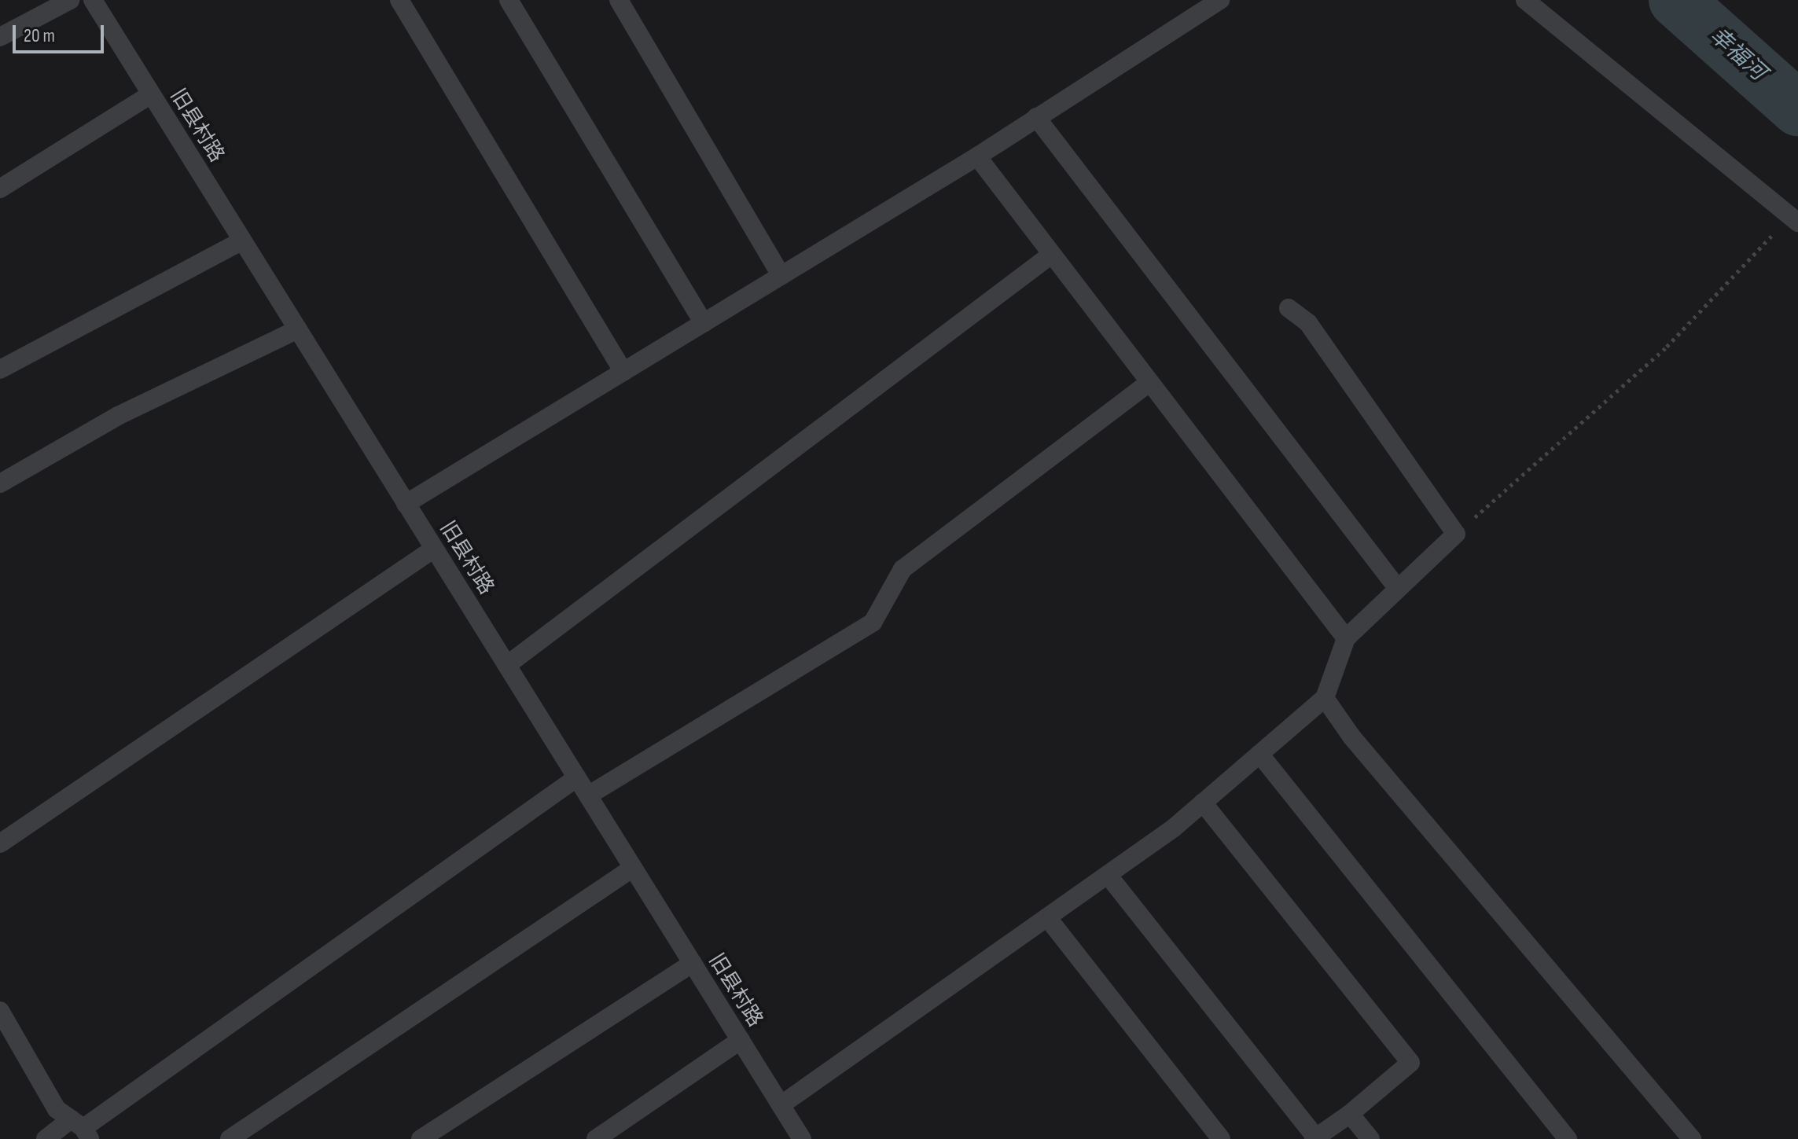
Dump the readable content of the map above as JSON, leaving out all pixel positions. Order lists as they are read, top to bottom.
{
  "streets": {
    "street": ["旧县村路"]
  },
  "water": ["幸福河"],
  "scale_bar": "20 m"
}
